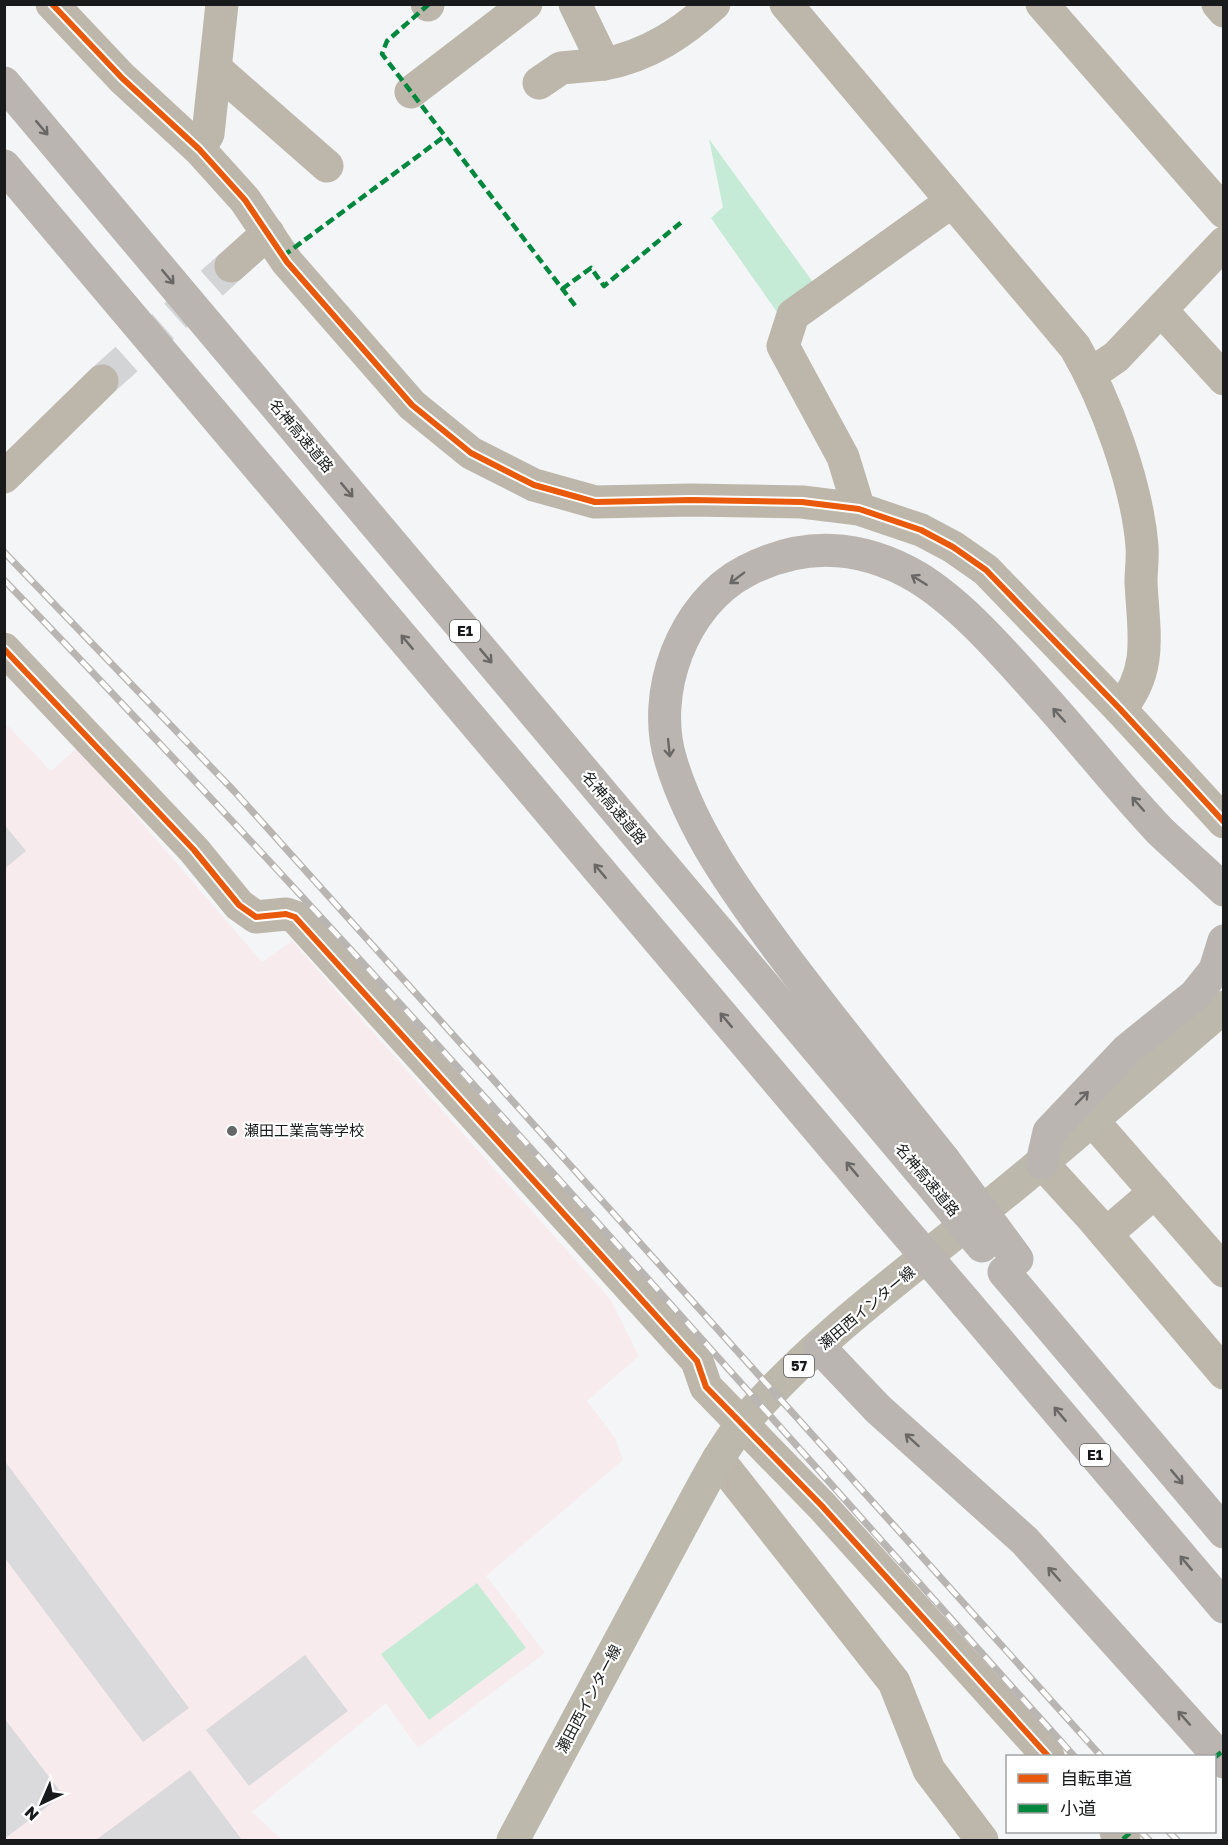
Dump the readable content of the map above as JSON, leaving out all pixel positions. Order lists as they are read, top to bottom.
{
  "streets": {
    "highway": ["名神高速道路", "E1"],
    "main road": ["瀬田西インター線", "57"]
  },
  "places": ["瀬田工業高等学校"],
  "legend": ["自転車道", "小道"],
  "north": "bottom left"
}
